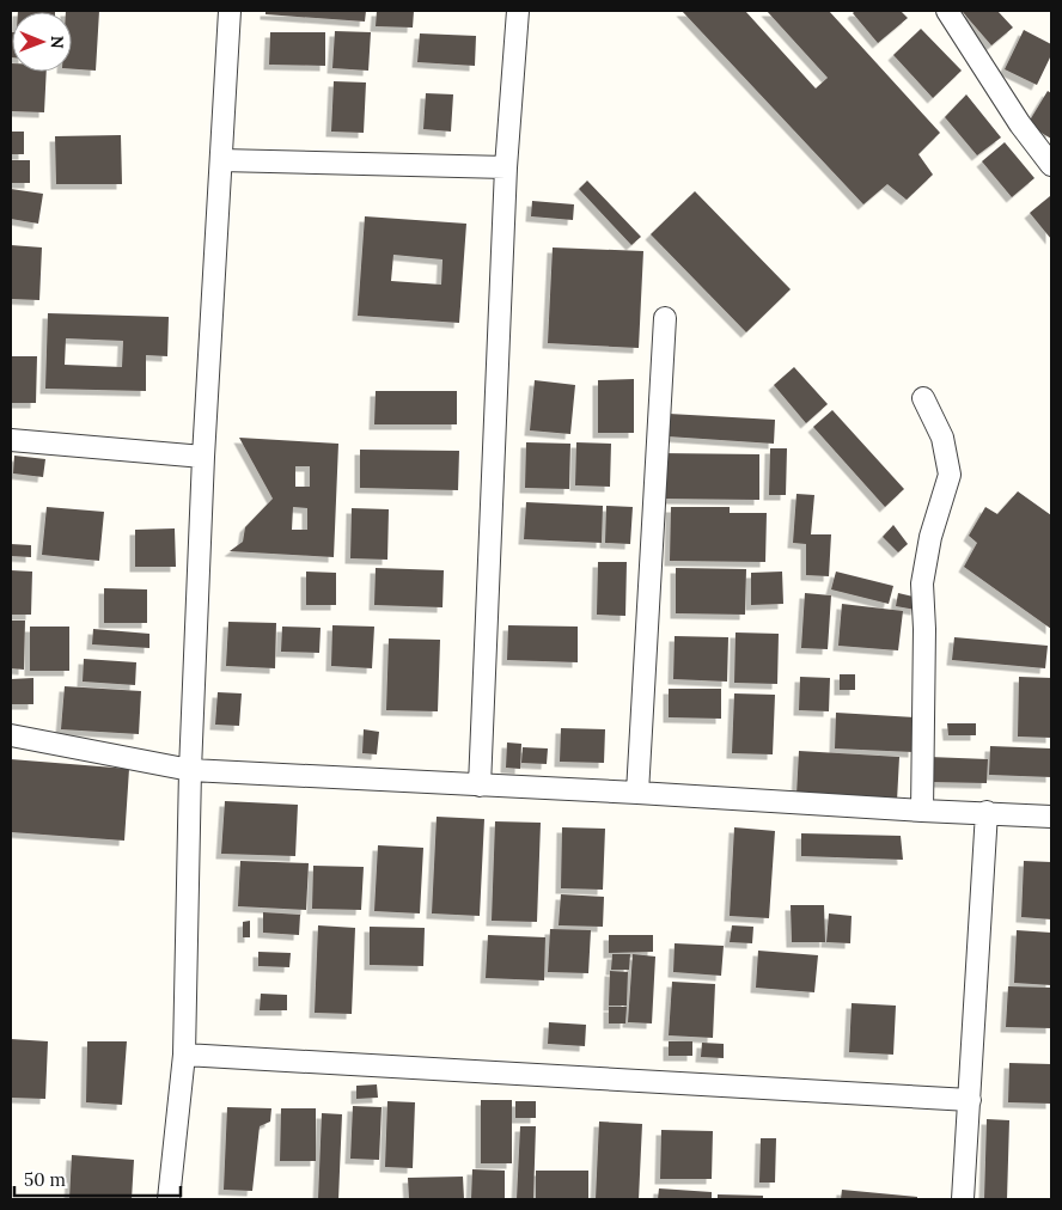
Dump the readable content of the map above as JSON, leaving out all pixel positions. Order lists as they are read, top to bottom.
{
  "scale_bar": "50 m",
  "north": "right"
}
